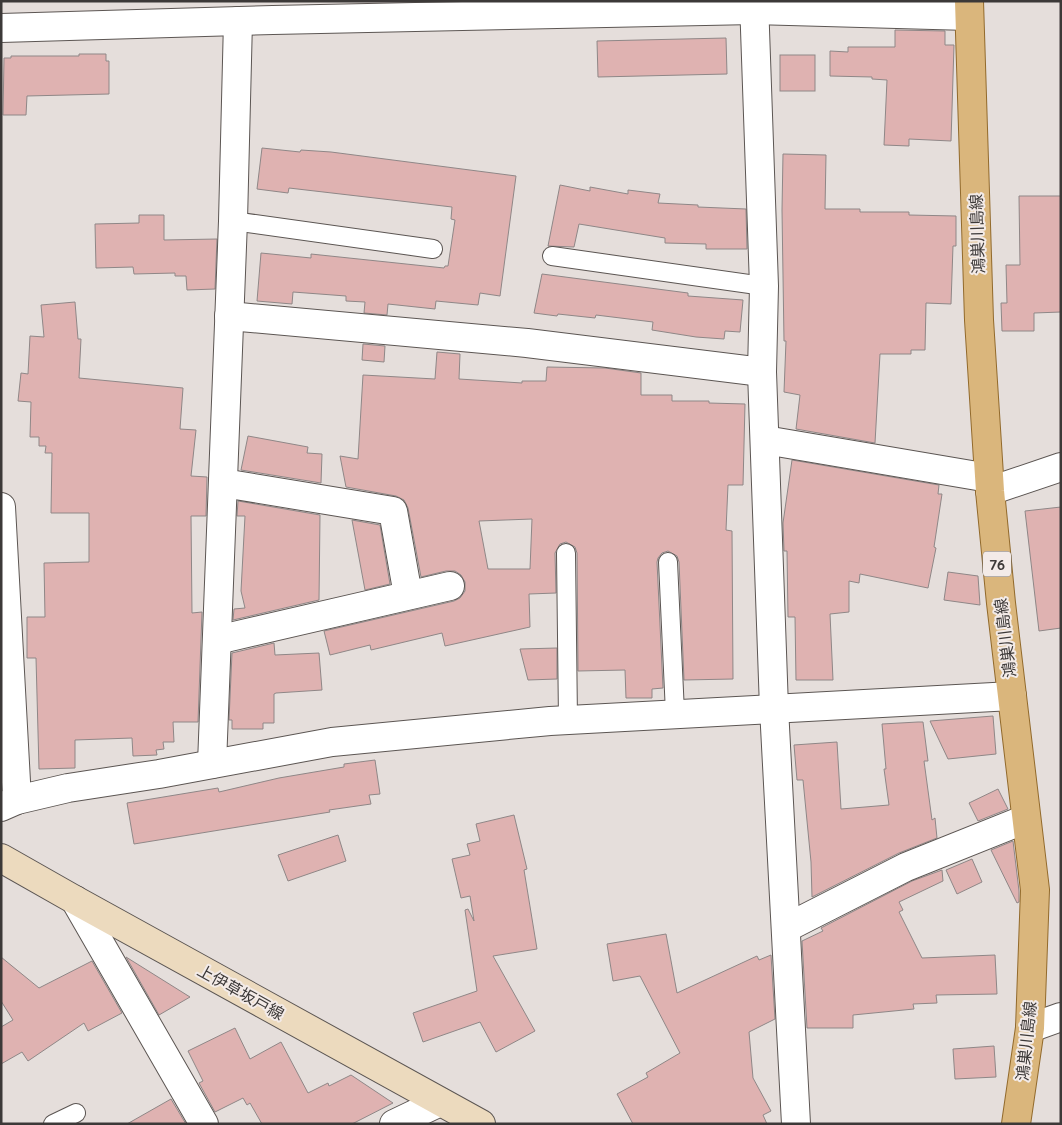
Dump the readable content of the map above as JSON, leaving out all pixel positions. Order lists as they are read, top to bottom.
{
  "streets": {
    "main road": ["鴻巣川島線", "76", "上伊草坂戸線"]
  }
}
